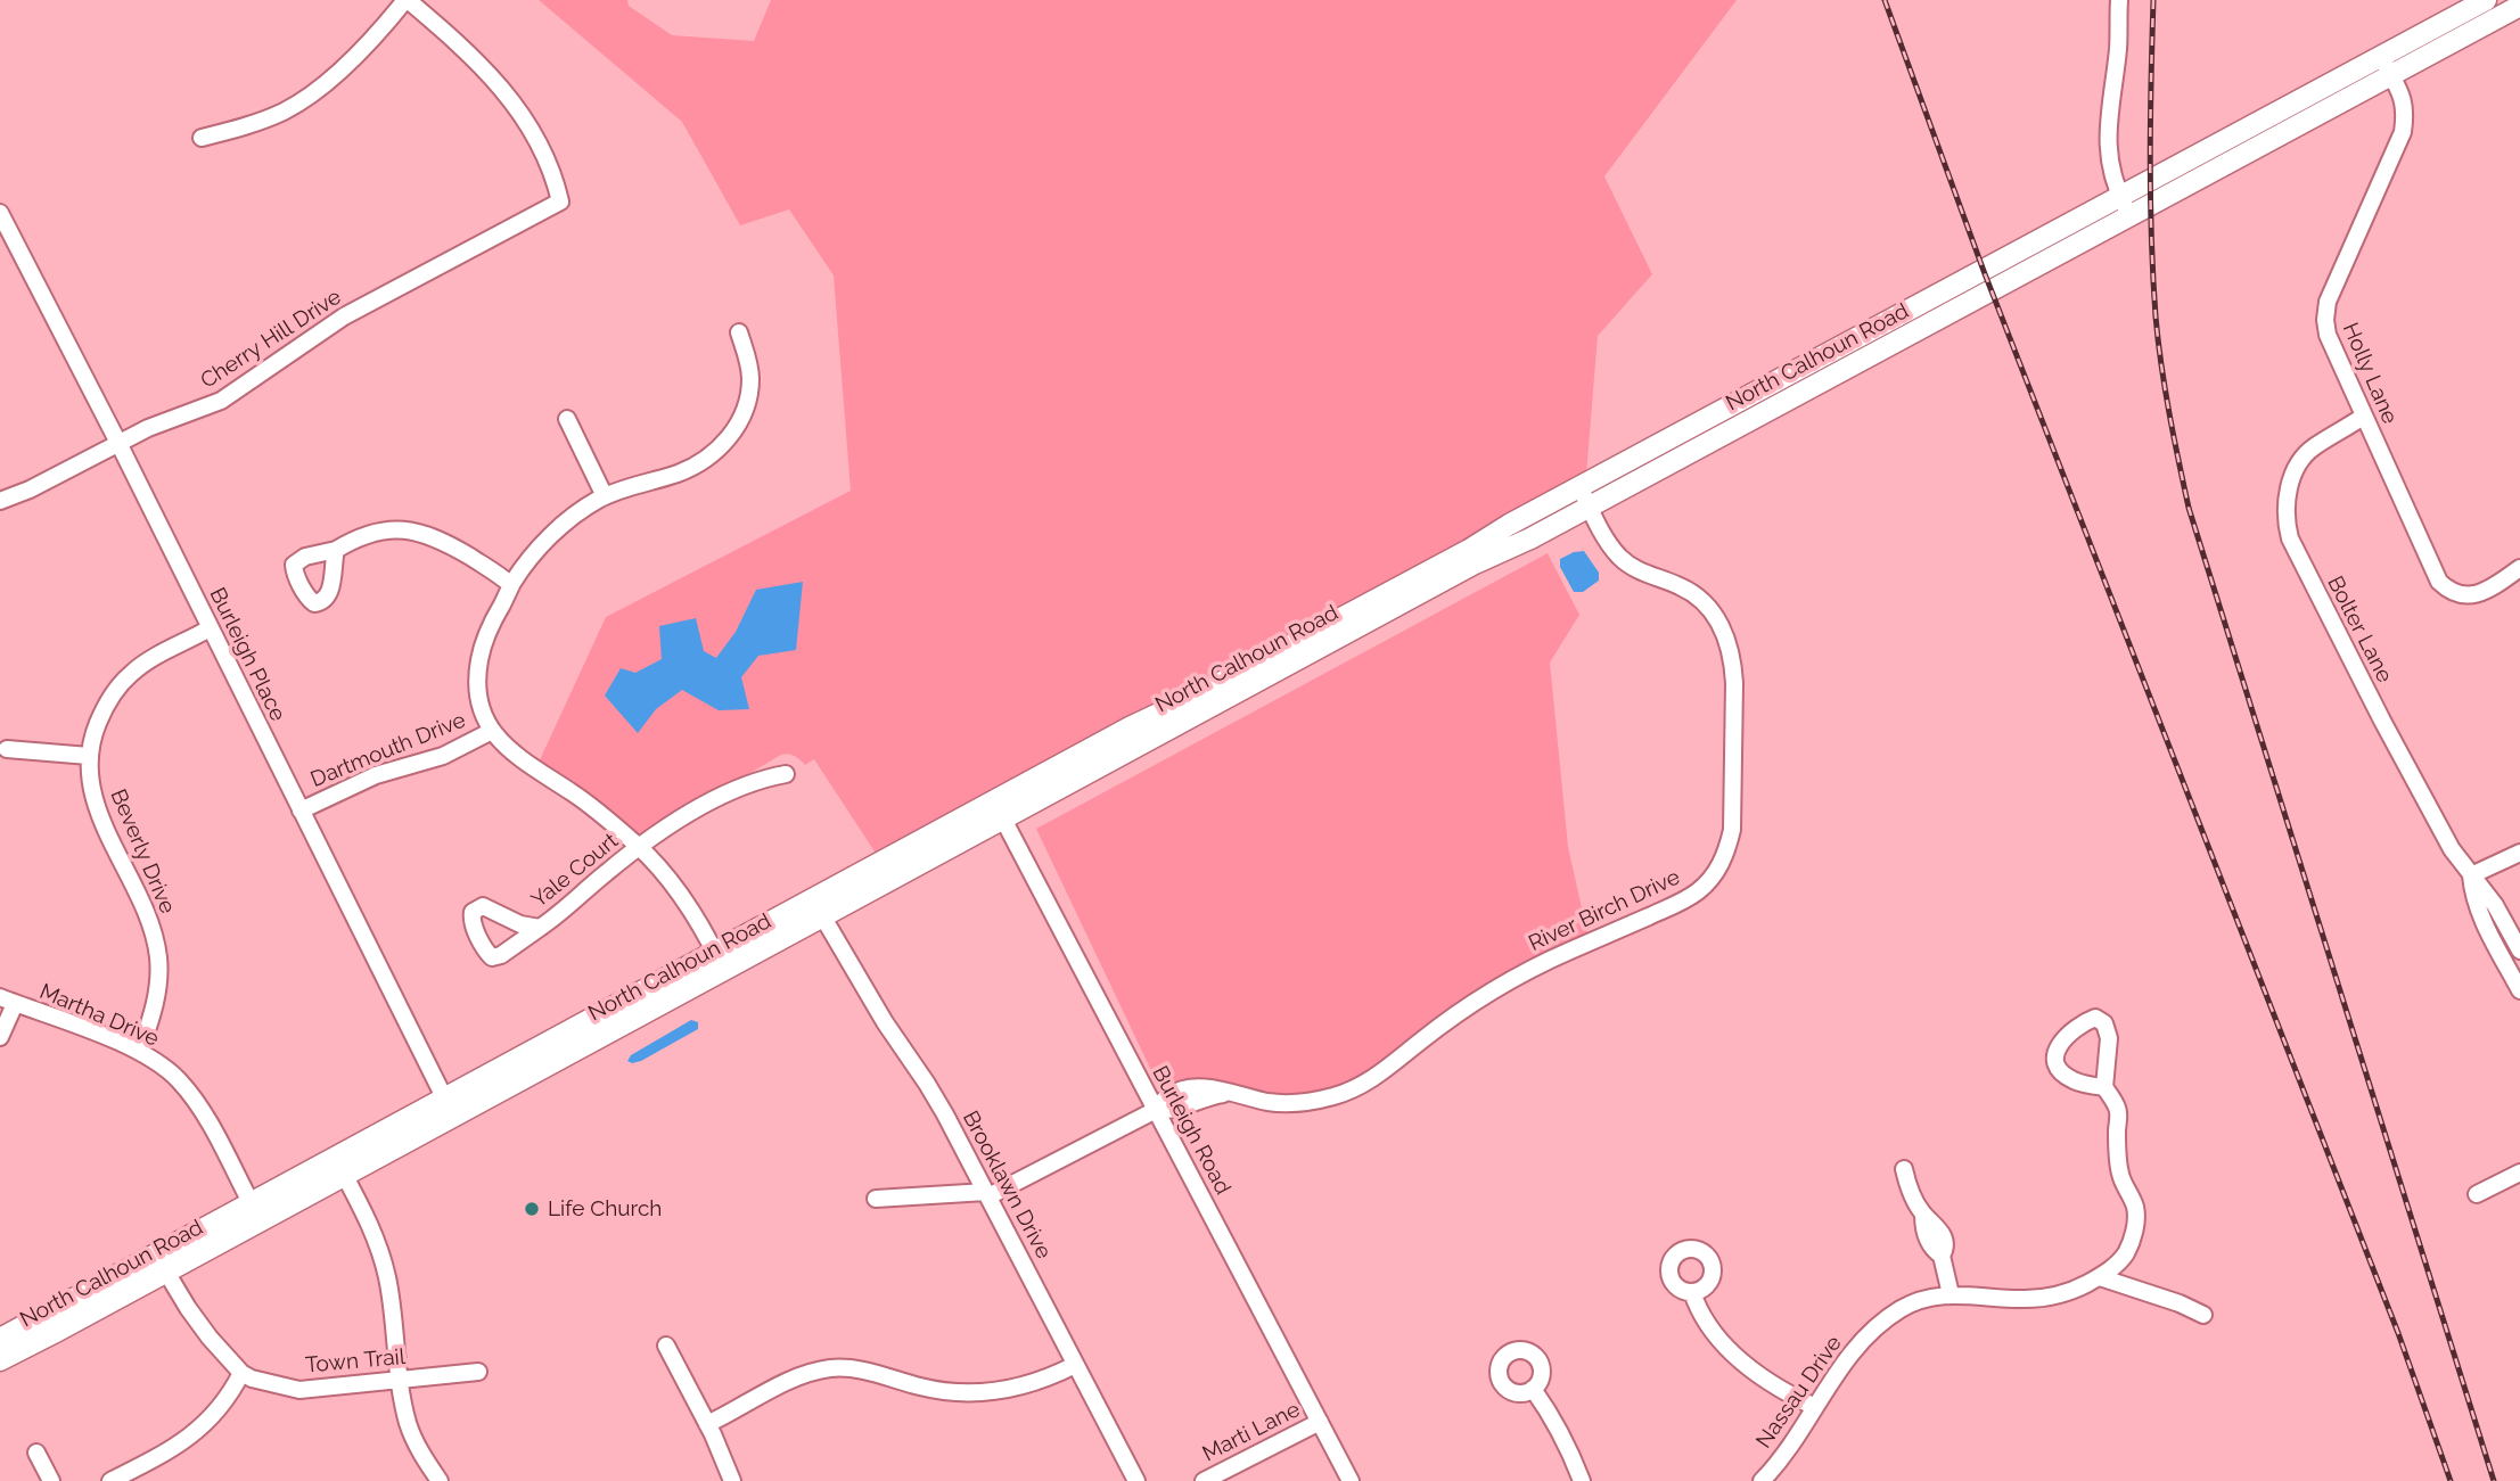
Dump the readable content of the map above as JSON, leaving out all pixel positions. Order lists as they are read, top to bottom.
{
  "streets": {
    "main road": ["North Calhoun Road"],
    "street": [
      "Cherry Hill Drive",
      "Holly Lane",
      "Bolter Lane",
      "Burleigh Place",
      "Dartmouth Drive",
      "Beverly Drive",
      "Yale Court",
      "River Birch Drive",
      "Martha Drive",
      "Burleigh Road",
      "Brooklawn Drive",
      "Town Trail",
      "Nassau Drive",
      "Marti Lane"
    ]
  },
  "crossings": [
    ["Cherry Hill Drive", "Burleigh Place"],
    ["North Calhoun Road", "Holly Lane"],
    ["North Calhoun Road", "Burleigh Place"],
    ["North Calhoun Road", "River Birch Drive"],
    ["North Calhoun Road", "Martha Drive"],
    ["North Calhoun Road", "Burleigh Road"],
    ["North Calhoun Road", "Brooklawn Drive"],
    ["North Calhoun Road", "Town Trail"],
    ["Holly Lane", "Bolter Lane"],
    ["Burleigh Place", "Dartmouth Drive"],
    ["Burleigh Place", "Beverly Drive"],
    ["Beverly Drive", "Martha Drive"],
    ["River Birch Drive", "Burleigh Road"],
    ["River Birch Drive", "Brooklawn Drive"],
    ["Burleigh Road", "Marti Lane"]
  ],
  "places": ["Life Church"]
}
